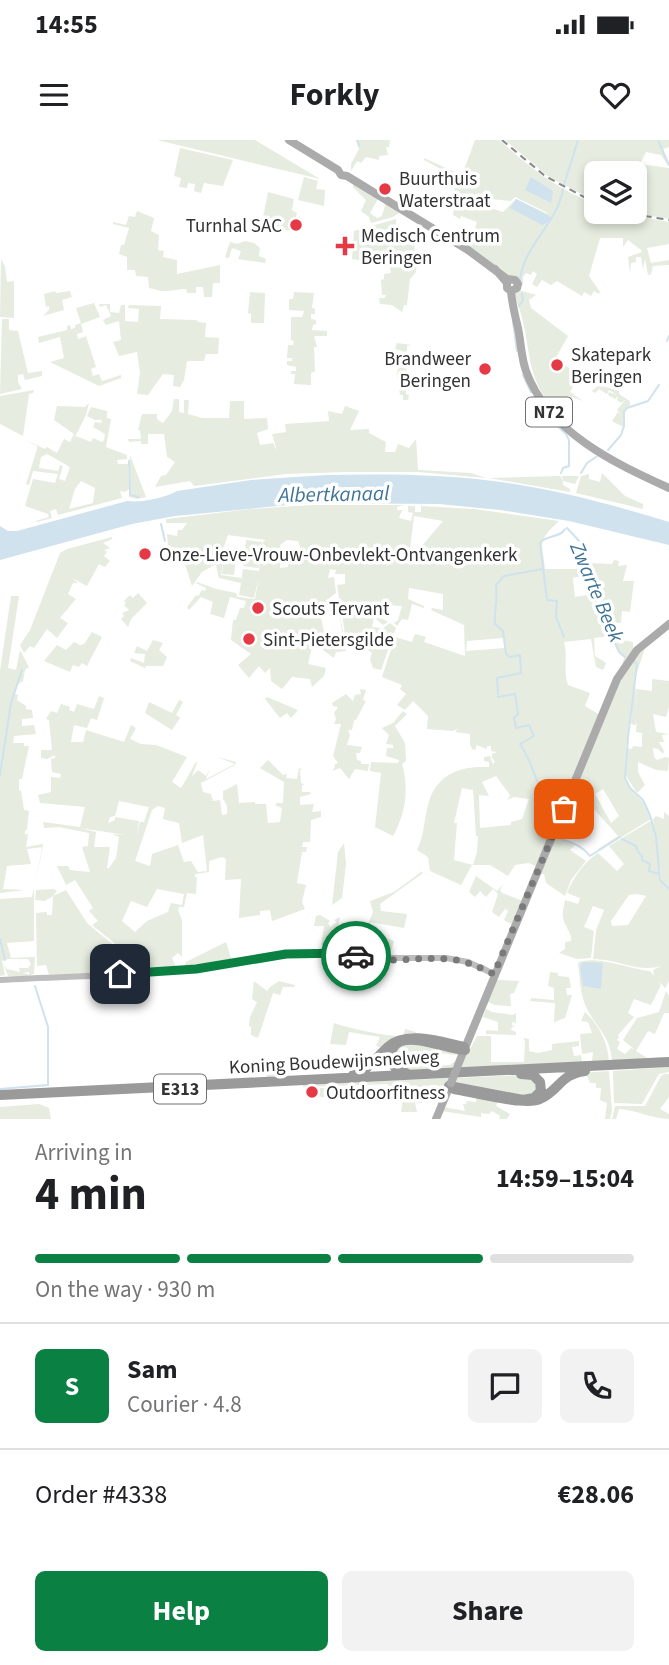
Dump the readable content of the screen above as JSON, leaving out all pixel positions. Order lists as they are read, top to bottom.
{
  "streets": {
    "highway": ["Koning Boudewijnsnelweg", "E313"],
    "main road": ["N72"]
  },
  "water": ["Albertkanaal", "Zwarte Beek"],
  "places": {
    "other": [
      "Buurthuis Waterstraat",
      "Turnhal SAC",
      "Skatepark Beringen",
      "Brandweer Beringen",
      "Onze-Lieve-Vrouw-Onbevlekt-Ontvangenkerk",
      "Scouts Tervant",
      "Sint-Pietersgilde",
      "Outdoorfitness"
    ],
    "health": ["Medisch Centrum Beringen"]
  },
  "page": {
    "status": "14:55",
    "header": "Forkly",
    "heading": ["4 min", "Arriving in", "14:59–15:04"],
    "panel": [
      "Sam",
      "Courier · 4.8",
      "Order #4338",
      "€28.06"
    ],
    "bar": "On the way · 930 m",
    "round": "S",
    "buttons": ["Help", "Share"]
  }
}
